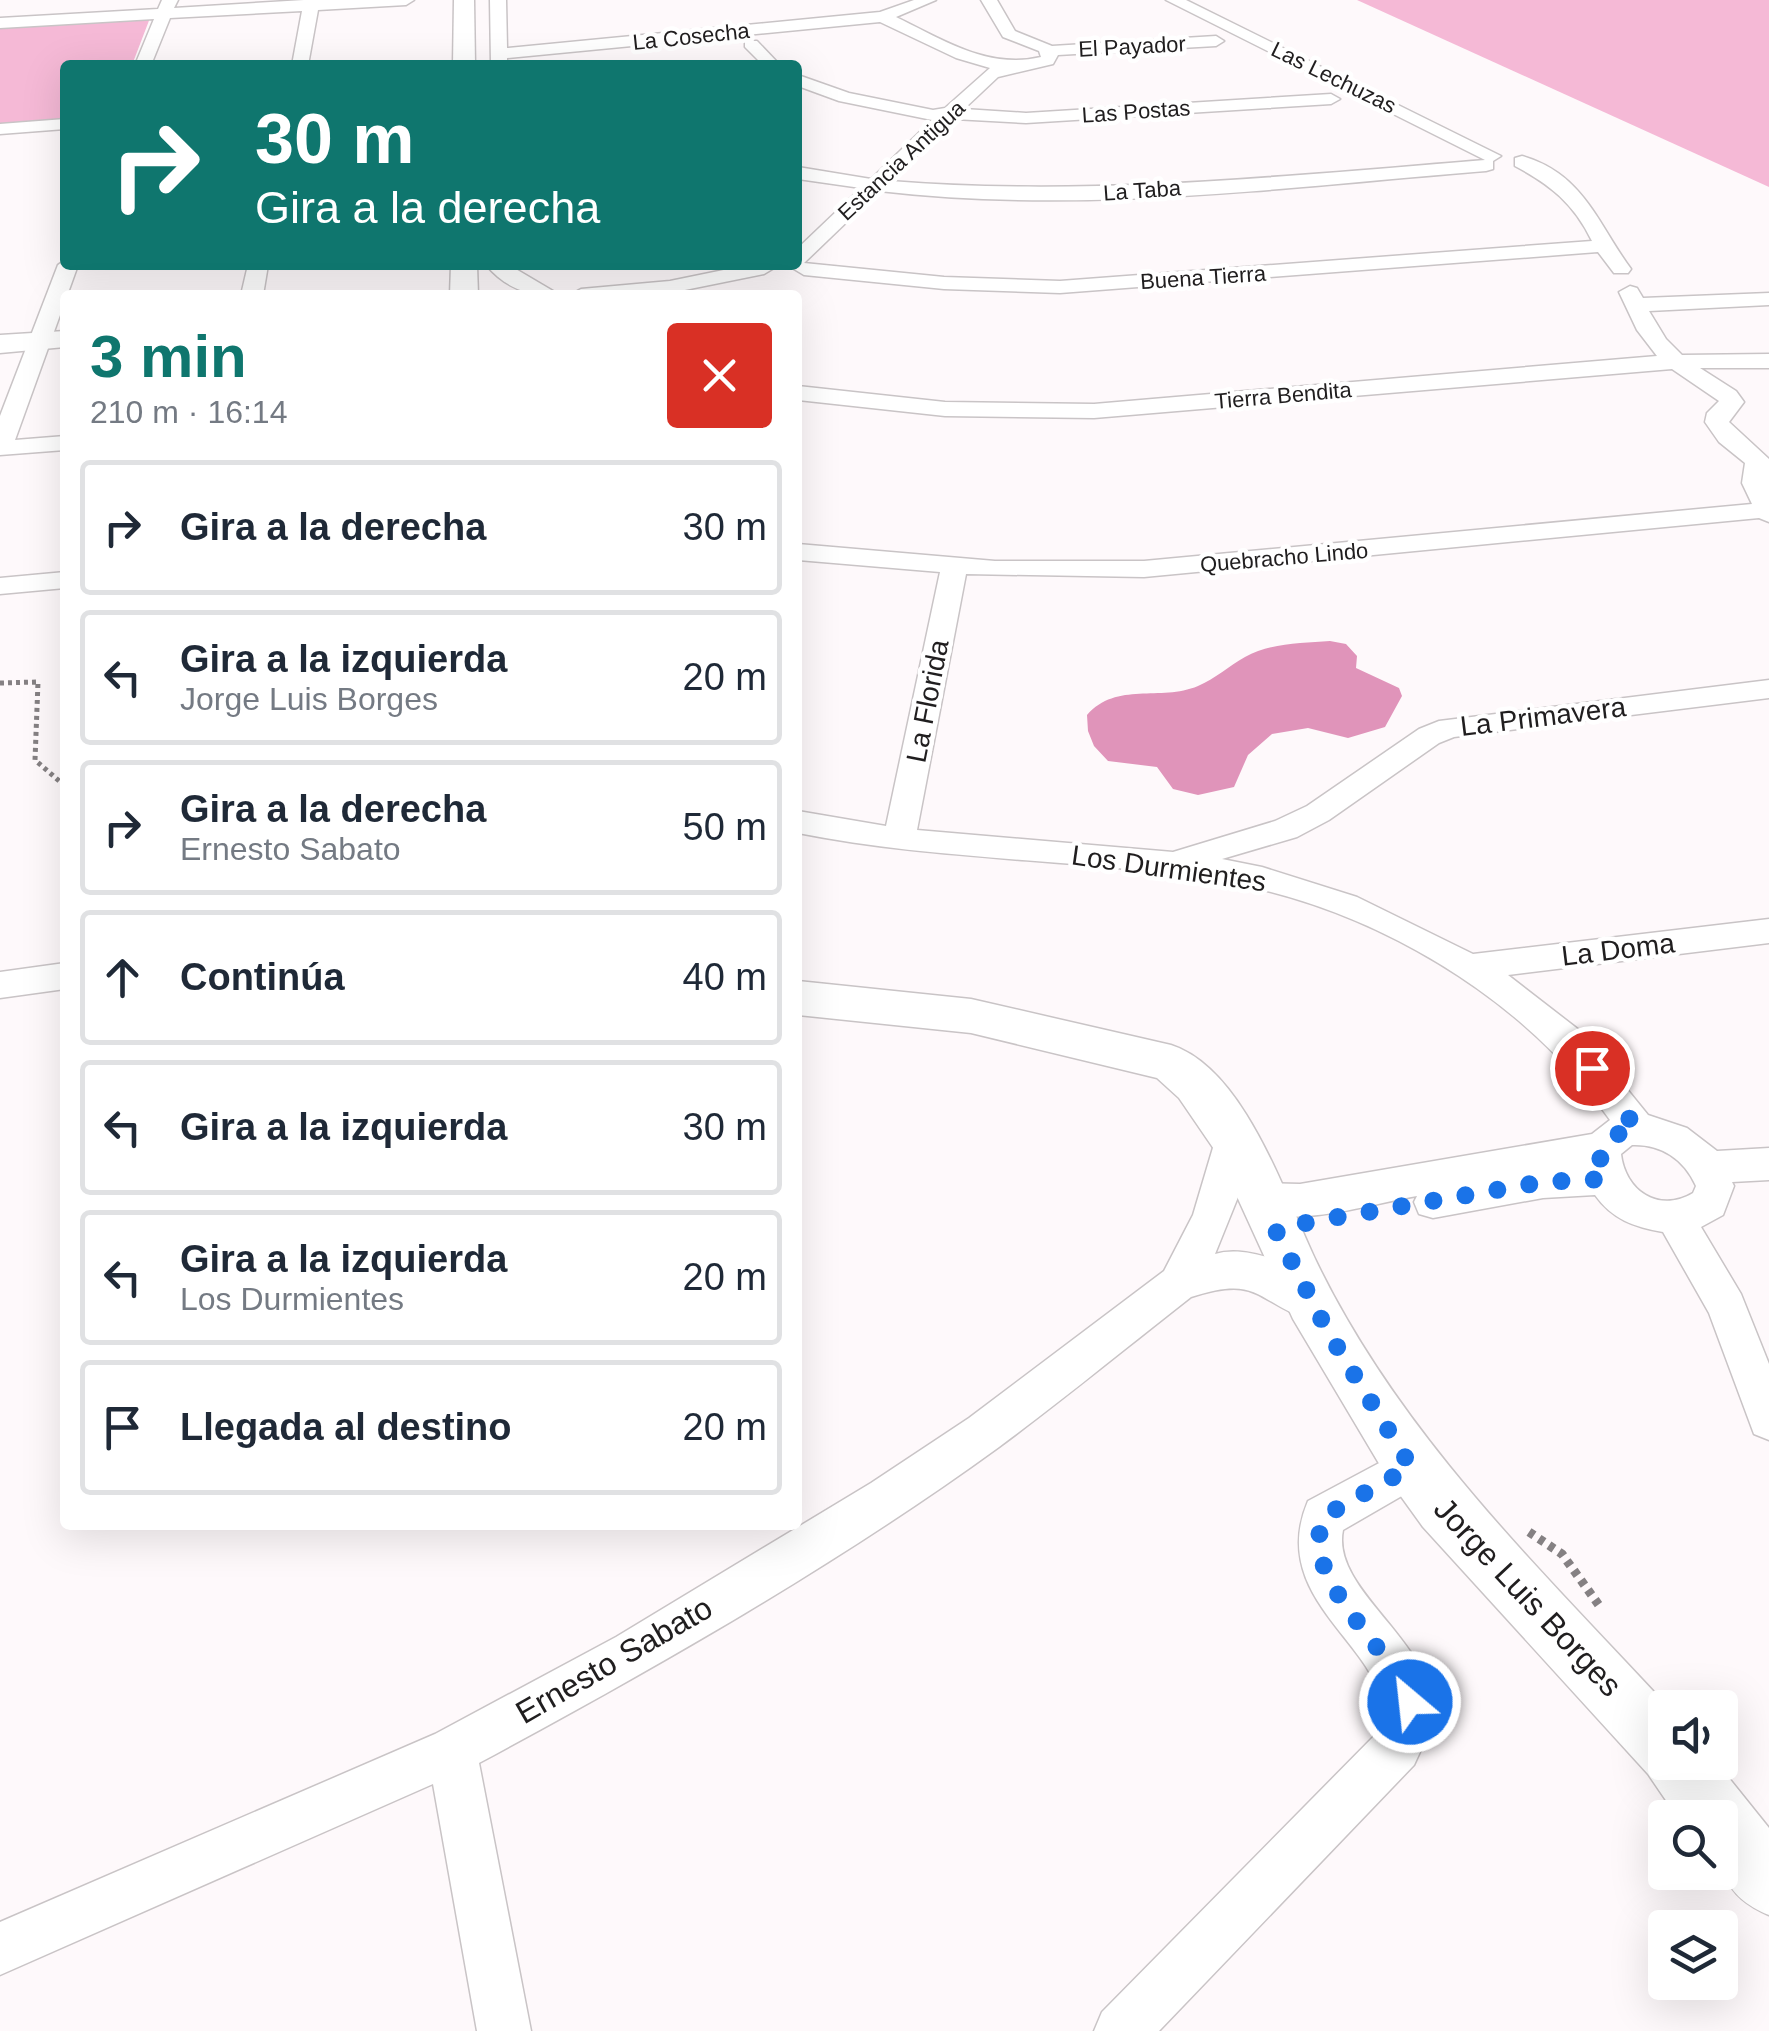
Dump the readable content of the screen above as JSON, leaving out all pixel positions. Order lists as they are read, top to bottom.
{
  "streets": {
    "street": [
      "La Cosecha",
      "El Payador",
      "Las Lechuzas",
      "Las Postas",
      "Estancia Antigua",
      "La Taba",
      "Buena Tierra",
      "Tierra Bendita",
      "Quebracho Lindo",
      "La Florida",
      "La Primavera",
      "Los Durmientes",
      "La Doma",
      "Jorge Luis Borges",
      "Ernesto Sabato"
    ]
  },
  "crossings": [
    ["La Cosecha", "Estancia Antigua"],
    ["El Payador", "Las Lechuzas"],
    ["El Payador", "Estancia Antigua"],
    ["Las Lechuzas", "Las Postas"],
    ["Las Lechuzas", "La Taba"],
    ["Las Postas", "Estancia Antigua"],
    ["Estancia Antigua", "La Taba"],
    ["La Taba", "Buena Tierra"],
    ["Quebracho Lindo", "La Florida"],
    ["La Florida", "Los Durmientes"],
    ["La Primavera", "Los Durmientes"],
    ["Los Durmientes", "La Doma"],
    ["Jorge Luis Borges", "Ernesto Sabato"]
  ],
  "page": {
    "turn": ["30 m", "Gira a la derecha"],
    "heading": ["3 min", "210 m · 16:14"],
    "list": [
      {
        "name": "Gira a la derecha",
        "value": "30 m"
      },
      {
        "name": "Gira a la izquierda",
        "note": "Jorge Luis Borges",
        "value": "20 m"
      },
      {
        "name": "Gira a la derecha",
        "note": "Ernesto Sabato",
        "value": "50 m"
      },
      {
        "name": "Continúa",
        "value": "40 m"
      },
      {
        "name": "Gira a la izquierda",
        "value": "30 m"
      },
      {
        "name": "Gira a la izquierda",
        "note": "Los Durmientes",
        "value": "20 m"
      },
      {
        "name": "Llegada al destino",
        "value": "20 m"
      }
    ]
  }
}
